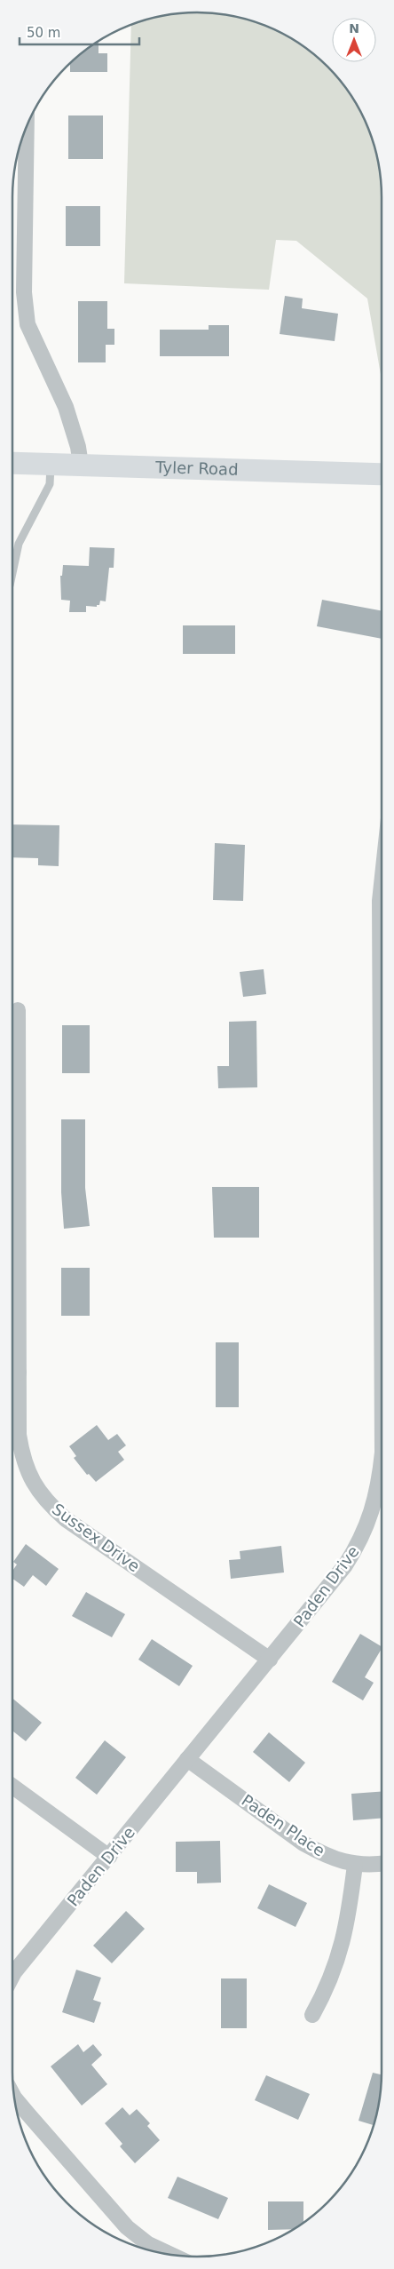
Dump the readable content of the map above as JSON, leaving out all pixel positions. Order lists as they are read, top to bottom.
{
  "streets": {
    "street": [
      "Tyler Road",
      "Sussex Drive",
      "Paden Drive",
      "Paden Place"
    ]
  },
  "crossings": [
    ["Sussex Drive", "Paden Drive"],
    ["Paden Drive", "Paden Place"]
  ],
  "scale_bar": "50 m",
  "north": "top"
}
